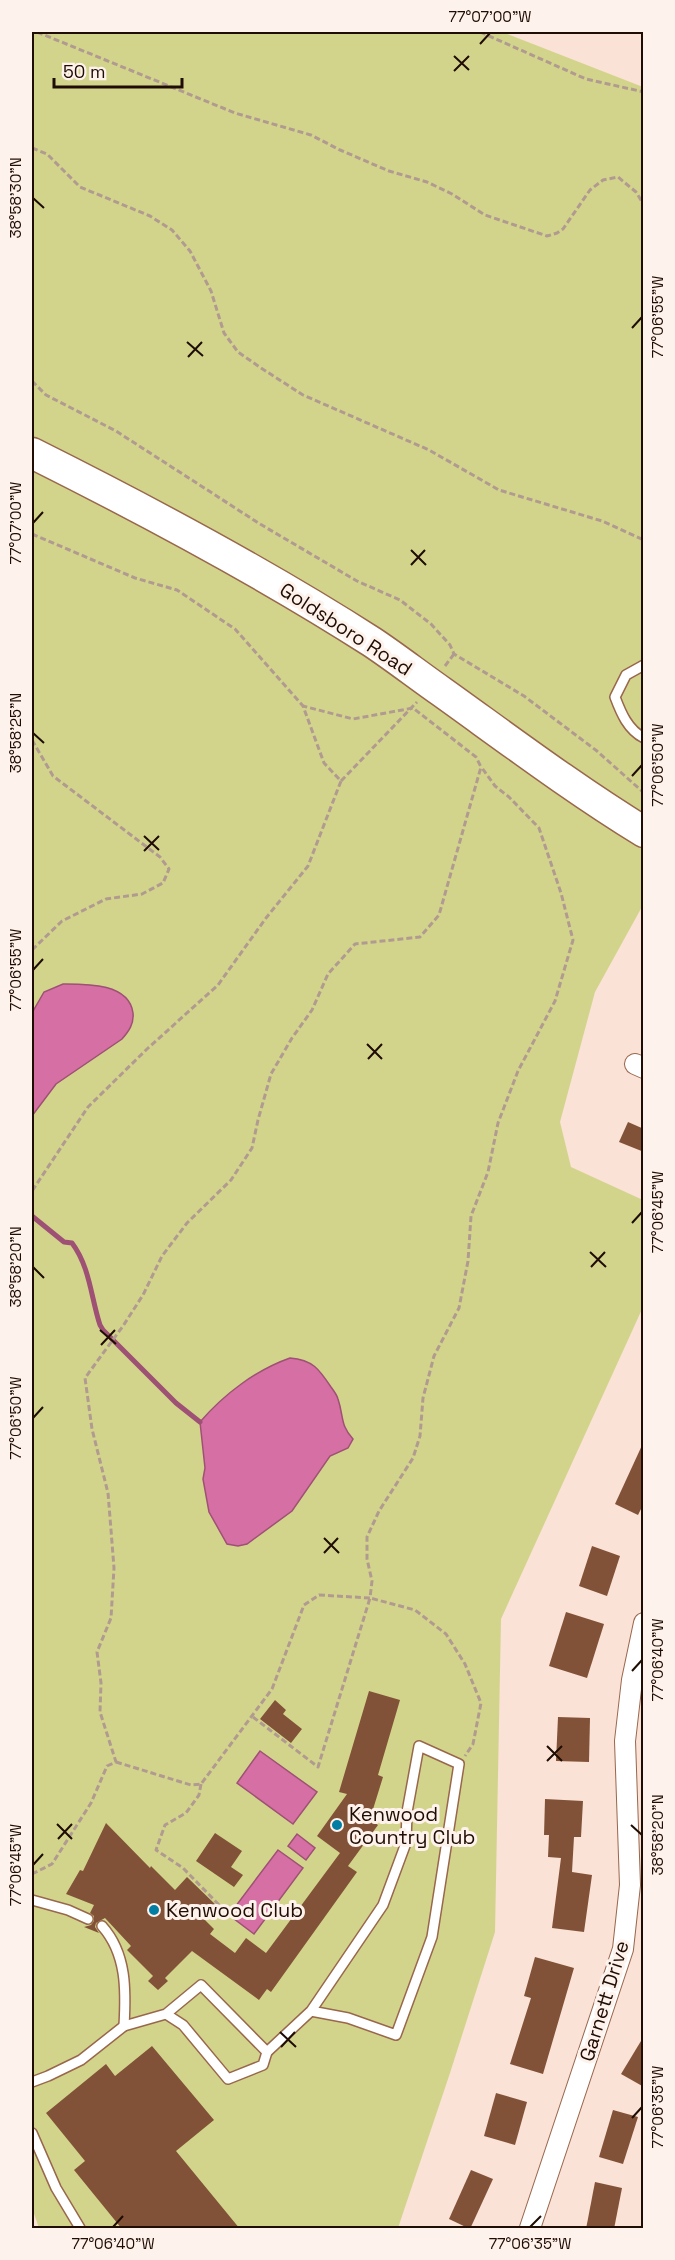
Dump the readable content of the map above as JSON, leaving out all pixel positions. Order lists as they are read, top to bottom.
{
  "streets": {
    "main road": ["Goldsboro Road"],
    "street": ["Garnett Drive"]
  },
  "places": ["Kenwood Country Club", "Kenwood Club"],
  "scale_bar": "50 m",
  "coordinates": [
    "77°07'00\"W",
    "38°58'30\"N",
    "77°06'55\"W",
    "38°58'25\"N",
    "77°06'50\"W",
    "77°06'45\"W",
    "38°58'20\"N",
    "77°06'40\"W",
    "77°06'35\"W"
  ]
}
